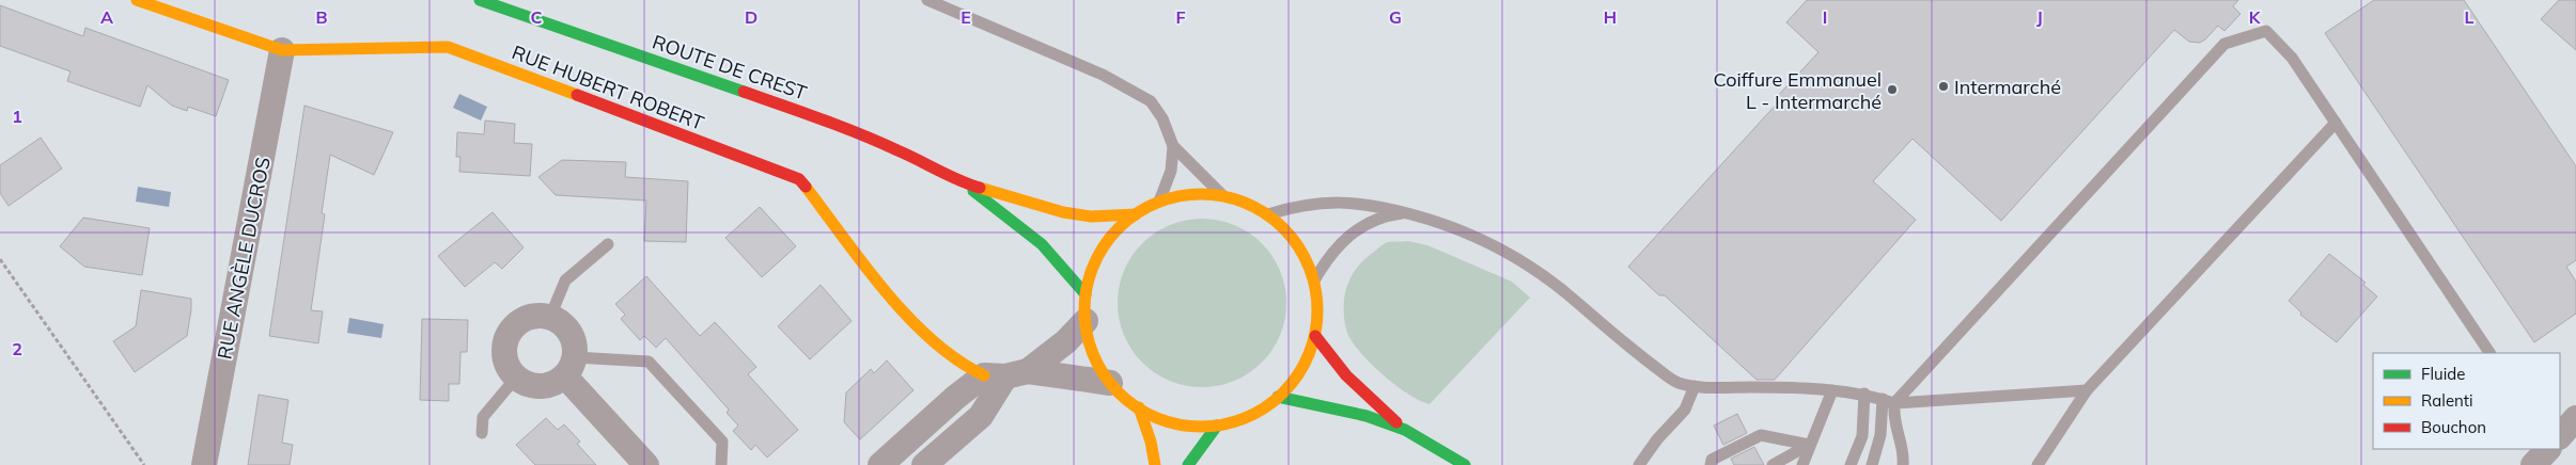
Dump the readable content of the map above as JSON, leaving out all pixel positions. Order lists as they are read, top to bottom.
{
  "streets": {
    "main road": ["ROUTE DE CREST", "RUE HUBERT ROBERT"],
    "street": ["RUE ANGÈLE DUCROS"]
  },
  "crossings": [
    ["RUE HUBERT ROBERT", "RUE ANGÈLE DUCROS"]
  ],
  "places": ["Intermarché", "Coiffure Emmanuel L - Intermarché"],
  "legend": ["Fluide", "Ralenti", "Bouchon"],
  "grid": {
    "columns": [
      "A",
      "B",
      "C",
      "D",
      "E",
      "F",
      "G",
      "H",
      "I",
      "J",
      "K",
      "L"
    ],
    "rows": ["1", "2"]
  }
}
